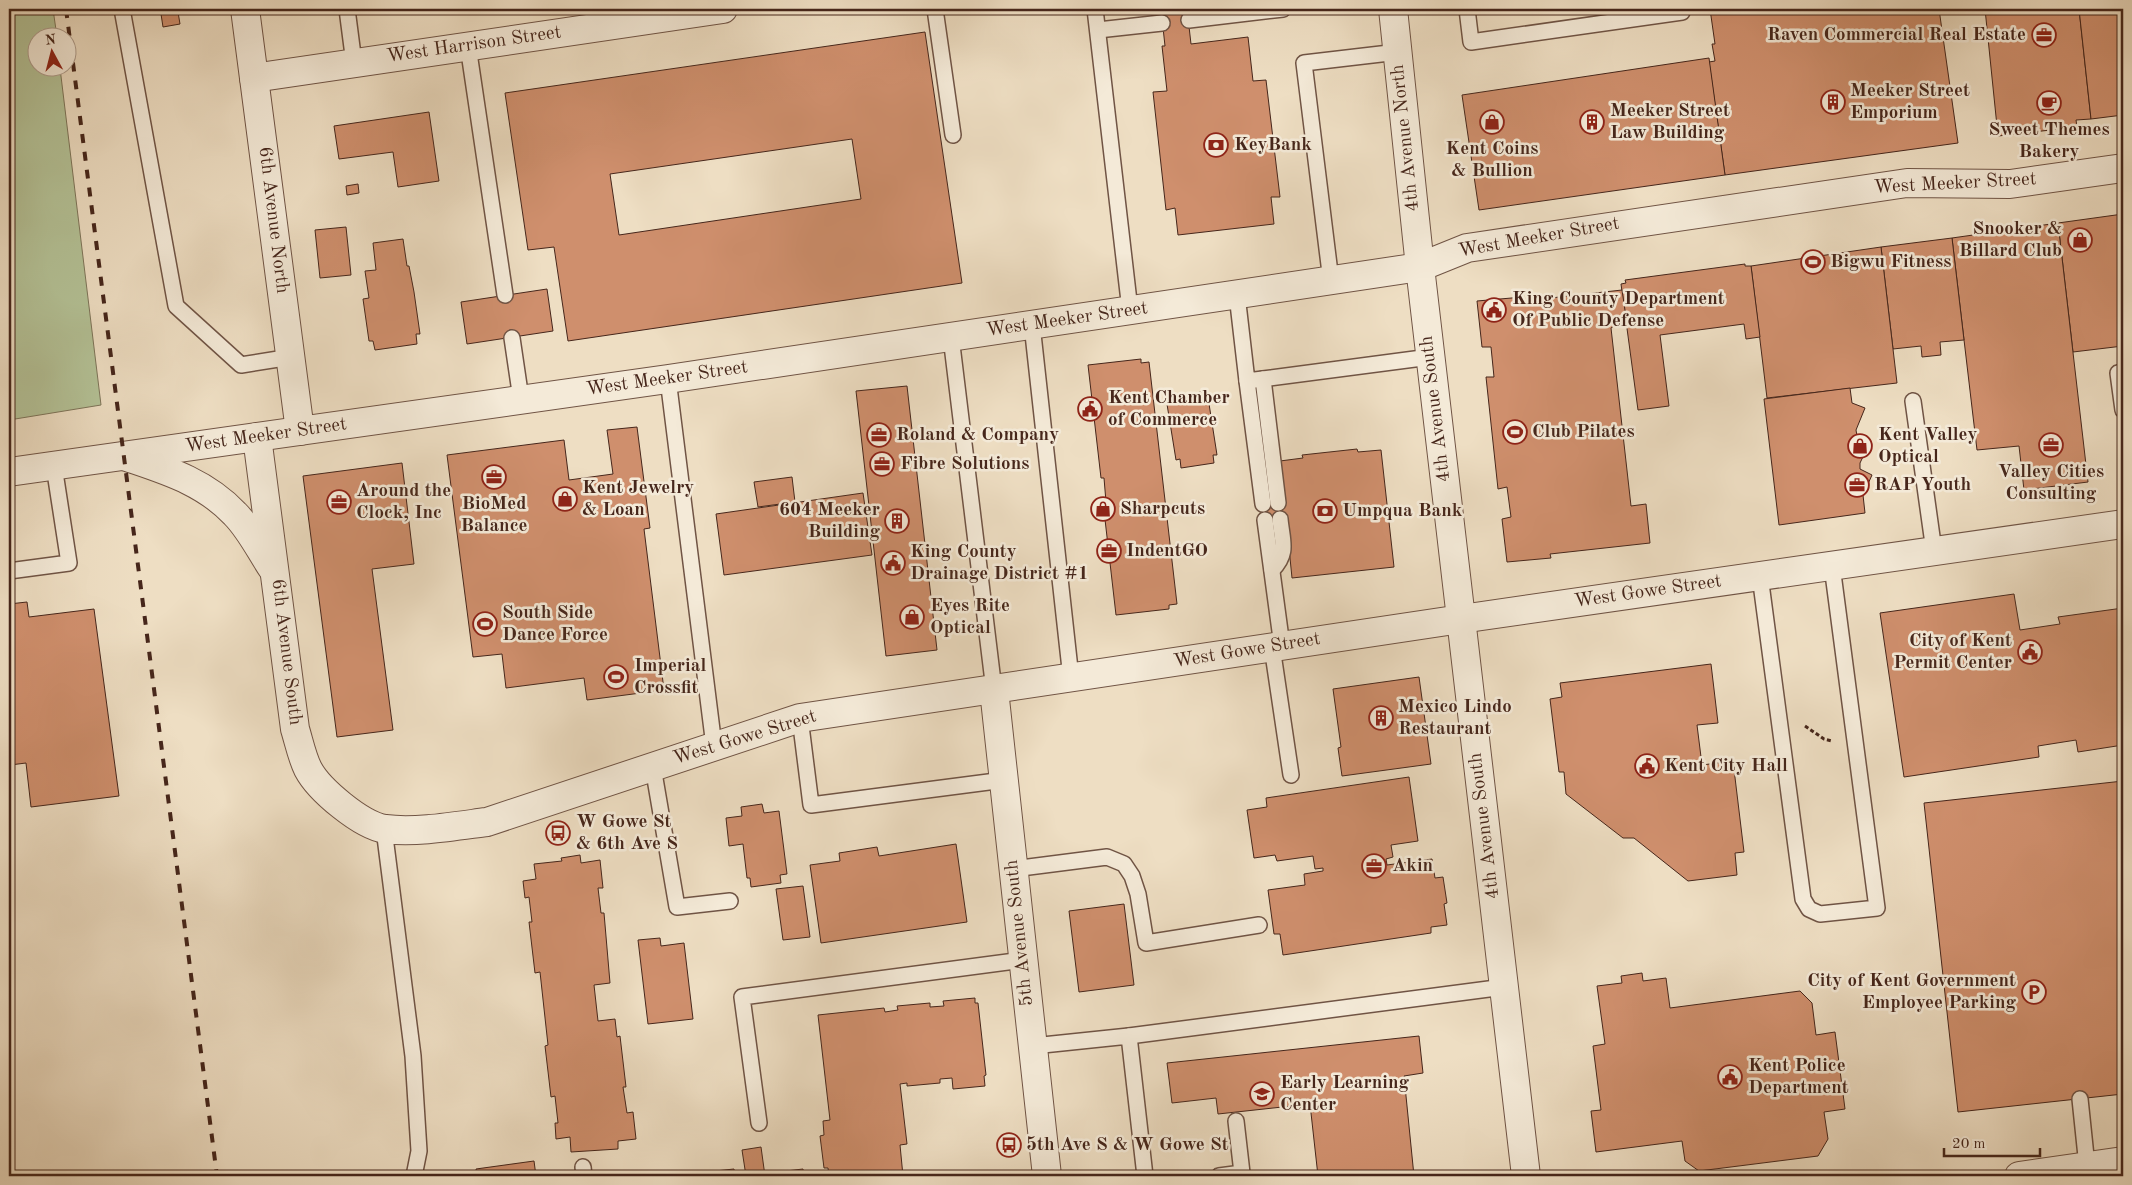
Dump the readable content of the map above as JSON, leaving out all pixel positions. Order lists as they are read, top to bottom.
{
  "streets": {
    "street": [
      "West Harrison Street",
      "4th Avenue North",
      "West Meeker Street",
      "6th Avenue North",
      "4th Avenue South",
      "West Gowe Street",
      "6th Avenue South",
      "5th Avenue South"
    ]
  },
  "crossings": [
    ["West Harrison Street", "6th Avenue North"],
    ["4th Avenue North", "West Meeker Street"],
    ["4th Avenue North", "4th Avenue South"],
    ["West Meeker Street", "6th Avenue North"],
    ["West Meeker Street", "4th Avenue South"],
    ["West Meeker Street", "6th Avenue South"],
    ["4th Avenue South", "West Gowe Street"],
    ["West Gowe Street", "6th Avenue South"],
    ["West Gowe Street", "5th Avenue South"]
  ],
  "places": {
    "office": [
      "Raven Commercial Real Estate",
      "Roland & Company",
      "Valley Cities Consulting",
      "Fibre Solutions",
      "BioMed Balance",
      "RAP Youth",
      "Around the Clock, Inc",
      "IndentGO",
      "Akin"
    ],
    "building": [
      "Meeker Street Emporium",
      "Meeker Street Law Building",
      "604 Meeker Building",
      "Mexico Lindo Restaurant"
    ],
    "cafe": ["Sweet Themes Bakery"],
    "shop": [
      "Kent Coins & Bullion",
      "Snooker & Billard Club",
      "Kent Valley Optical",
      "Kent Jewelry & Loan",
      "Sharpcuts",
      "Eyes Rite Optical"
    ],
    "bank": ["KeyBank", "Umpqua Bank"],
    "sports": [
      "Bigwu Fitness",
      "Club Pilates",
      "South Side Dance Force",
      "Imperial Crossfit"
    ],
    "public building": [
      "King County Department Of Public Defense",
      "Kent Chamber of Commerce",
      "King County Drainage District #1",
      "City of Kent Permit Center",
      "Kent City Hall",
      "Kent Police Department"
    ],
    "bus stop": ["W Gowe St & 6th Ave S", "5th Ave S & W Gowe St"],
    "parking": ["City of Kent Government Employee Parking"],
    "school or university": ["Early Learning Center"]
  },
  "scale_bar": "20 m",
  "north": "top"
}
